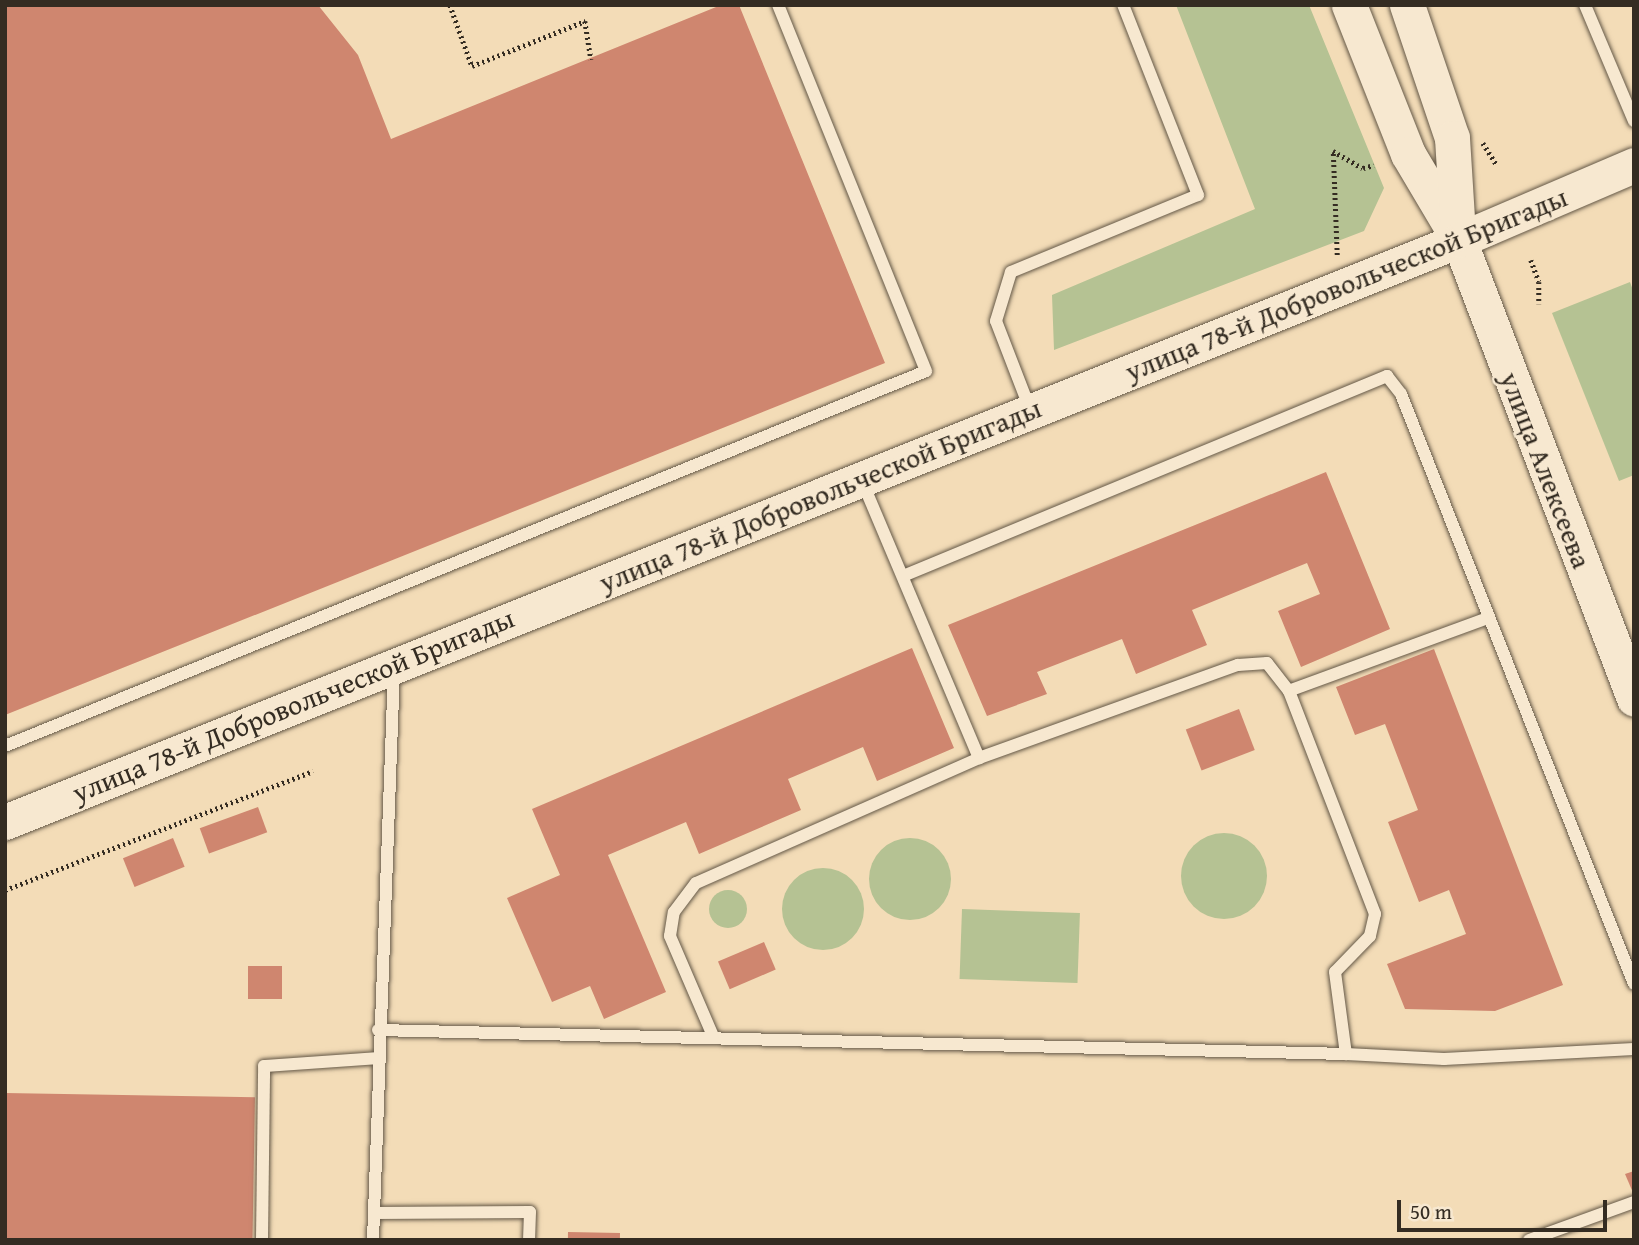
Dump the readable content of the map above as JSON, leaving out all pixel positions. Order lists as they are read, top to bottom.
{
  "streets": {
    "street": ["улица 78-й Добровольческой Бригады", "улица Алексеева"]
  },
  "crossings": [
    ["улица 78-й Добровольческой Бригады", "улица Алексеева"]
  ],
  "scale_bar": "50 m"
}
